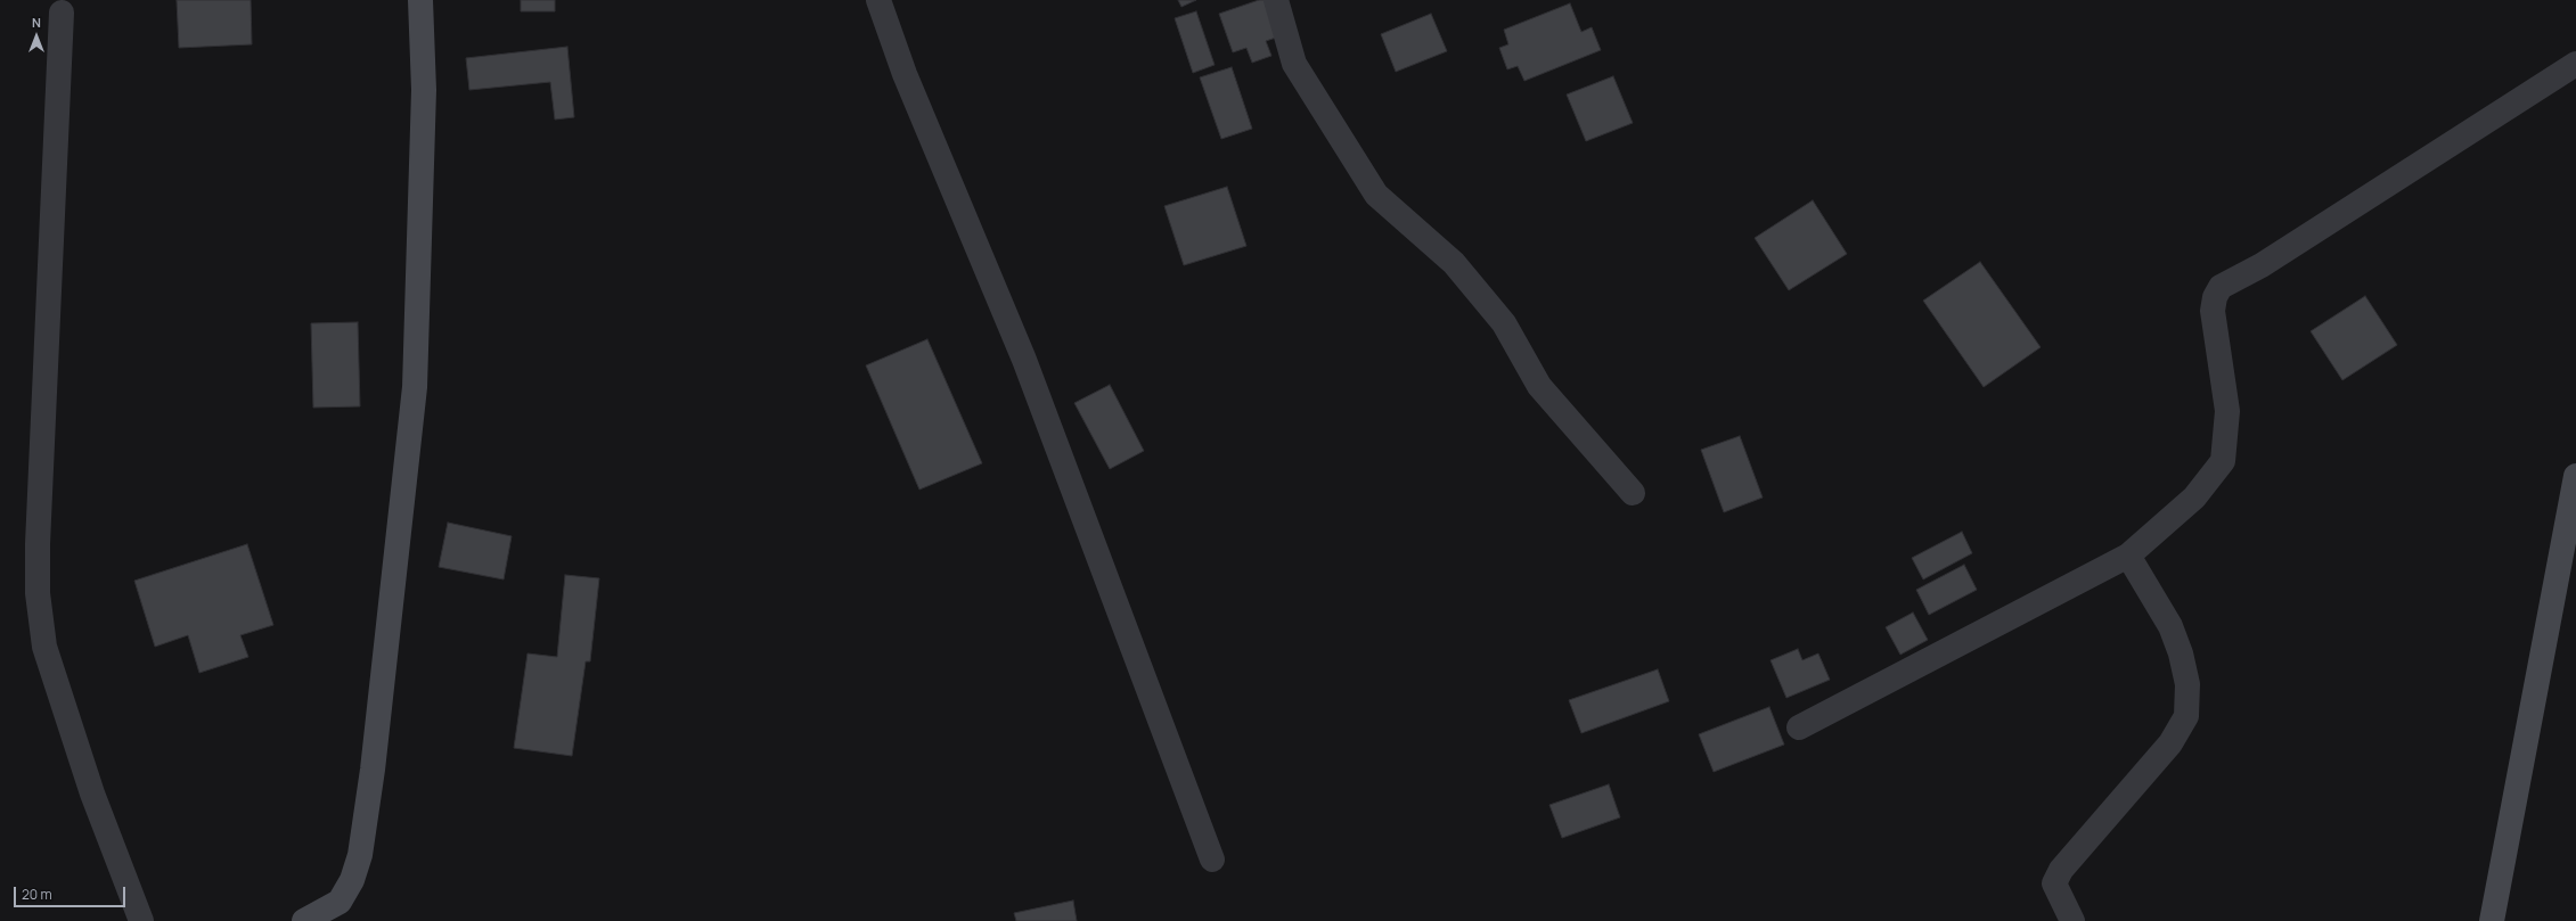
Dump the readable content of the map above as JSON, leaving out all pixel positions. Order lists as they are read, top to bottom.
{
  "scale_bar": "20 m",
  "north": "top"
}
